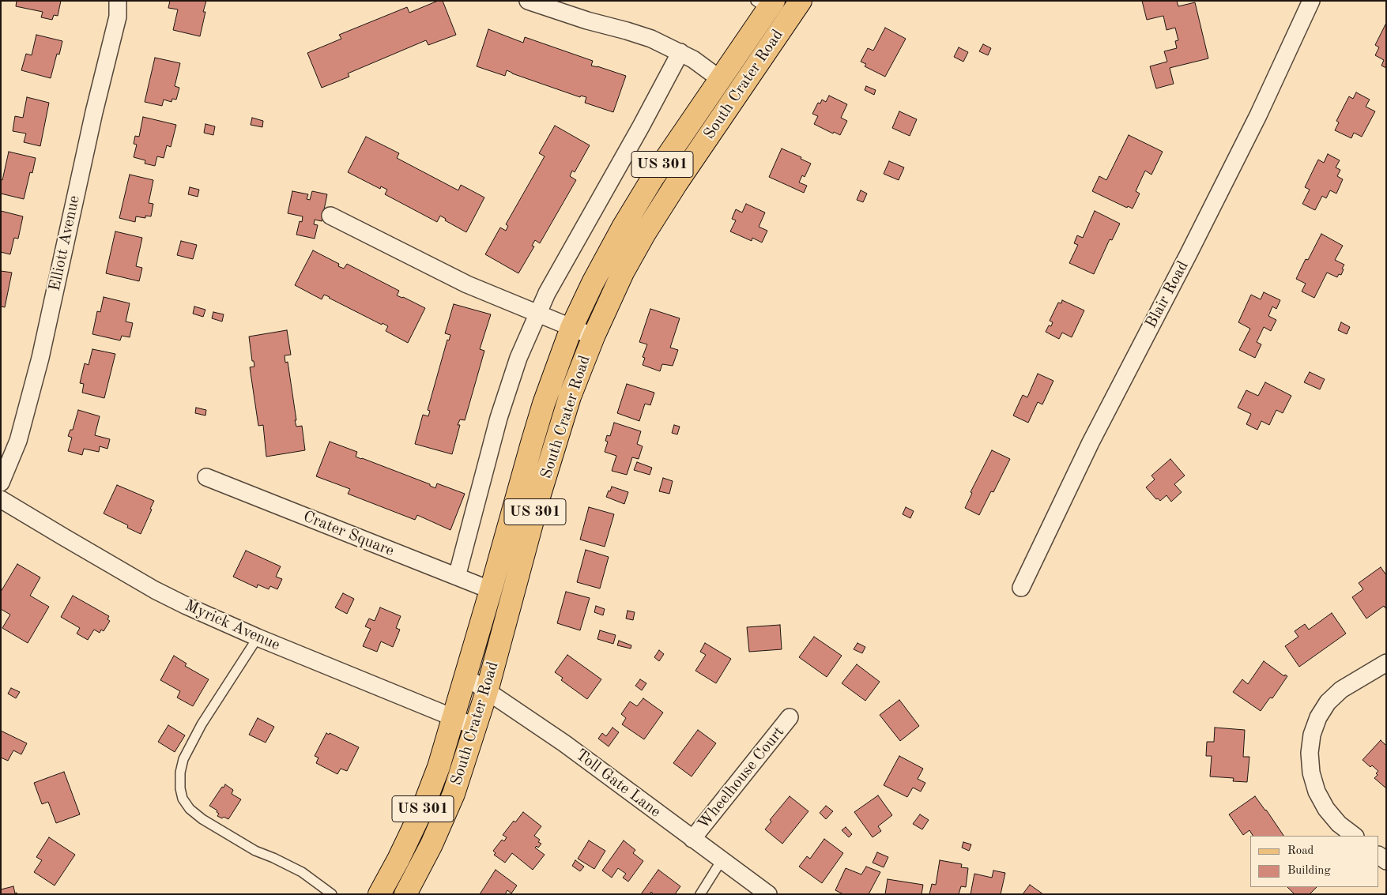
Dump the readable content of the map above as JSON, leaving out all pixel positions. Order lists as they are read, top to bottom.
{
  "streets": {
    "main road": ["South Crater Road", "US 301"],
    "street": [
      "Elliott Avenue",
      "Blair Road",
      "Crater Square",
      "Myrick Avenue",
      "Wheelhouse Court",
      "Toll Gate Lane"
    ]
  },
  "crossings": [
    ["South Crater Road", "Crater Square"],
    ["South Crater Road", "Myrick Avenue"],
    ["South Crater Road", "Toll Gate Lane"],
    ["Wheelhouse Court", "Toll Gate Lane"]
  ],
  "legend": ["Road", "Building"]
}
